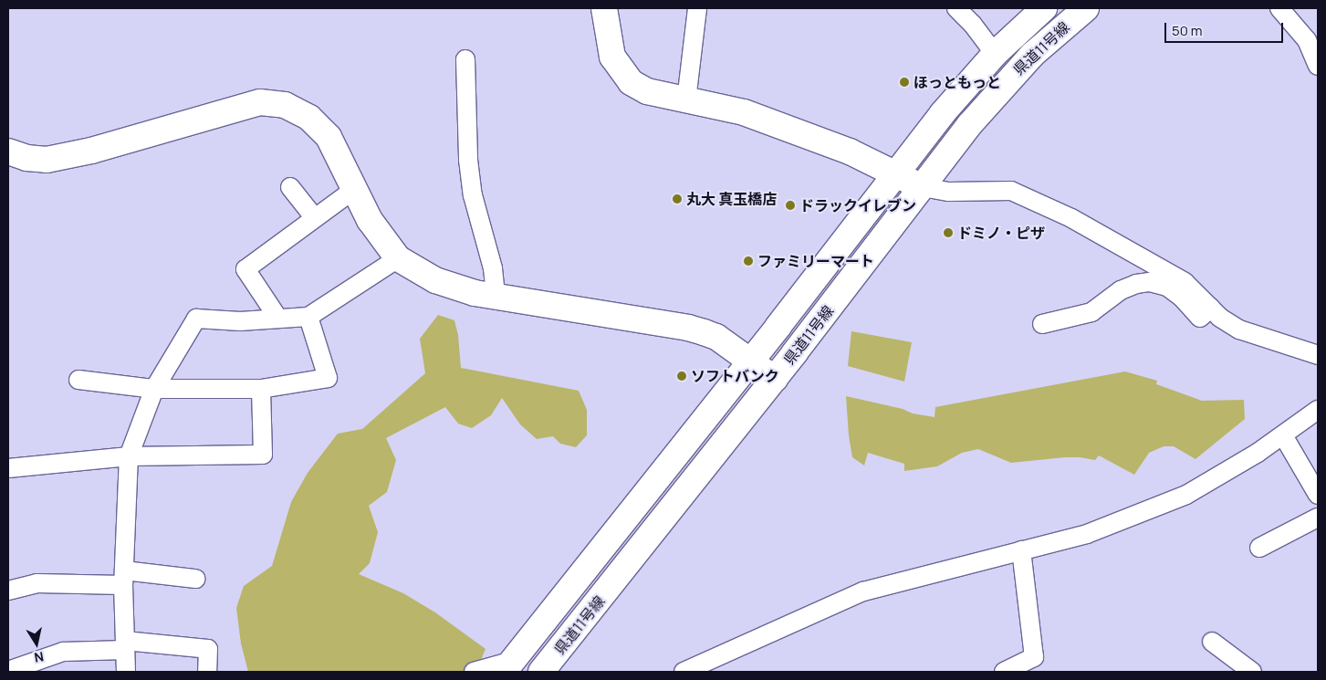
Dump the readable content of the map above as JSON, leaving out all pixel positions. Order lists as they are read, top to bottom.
{
  "streets": {
    "main road": ["県道11号線"]
  },
  "places": [
    "ほっともっと",
    "丸大 真玉橋店",
    "ドラックイレブン",
    "ドミノ・ピザ",
    "ファミリーマート",
    "ソフトバンク"
  ],
  "scale_bar": "50 m",
  "north": "bottom"
}
